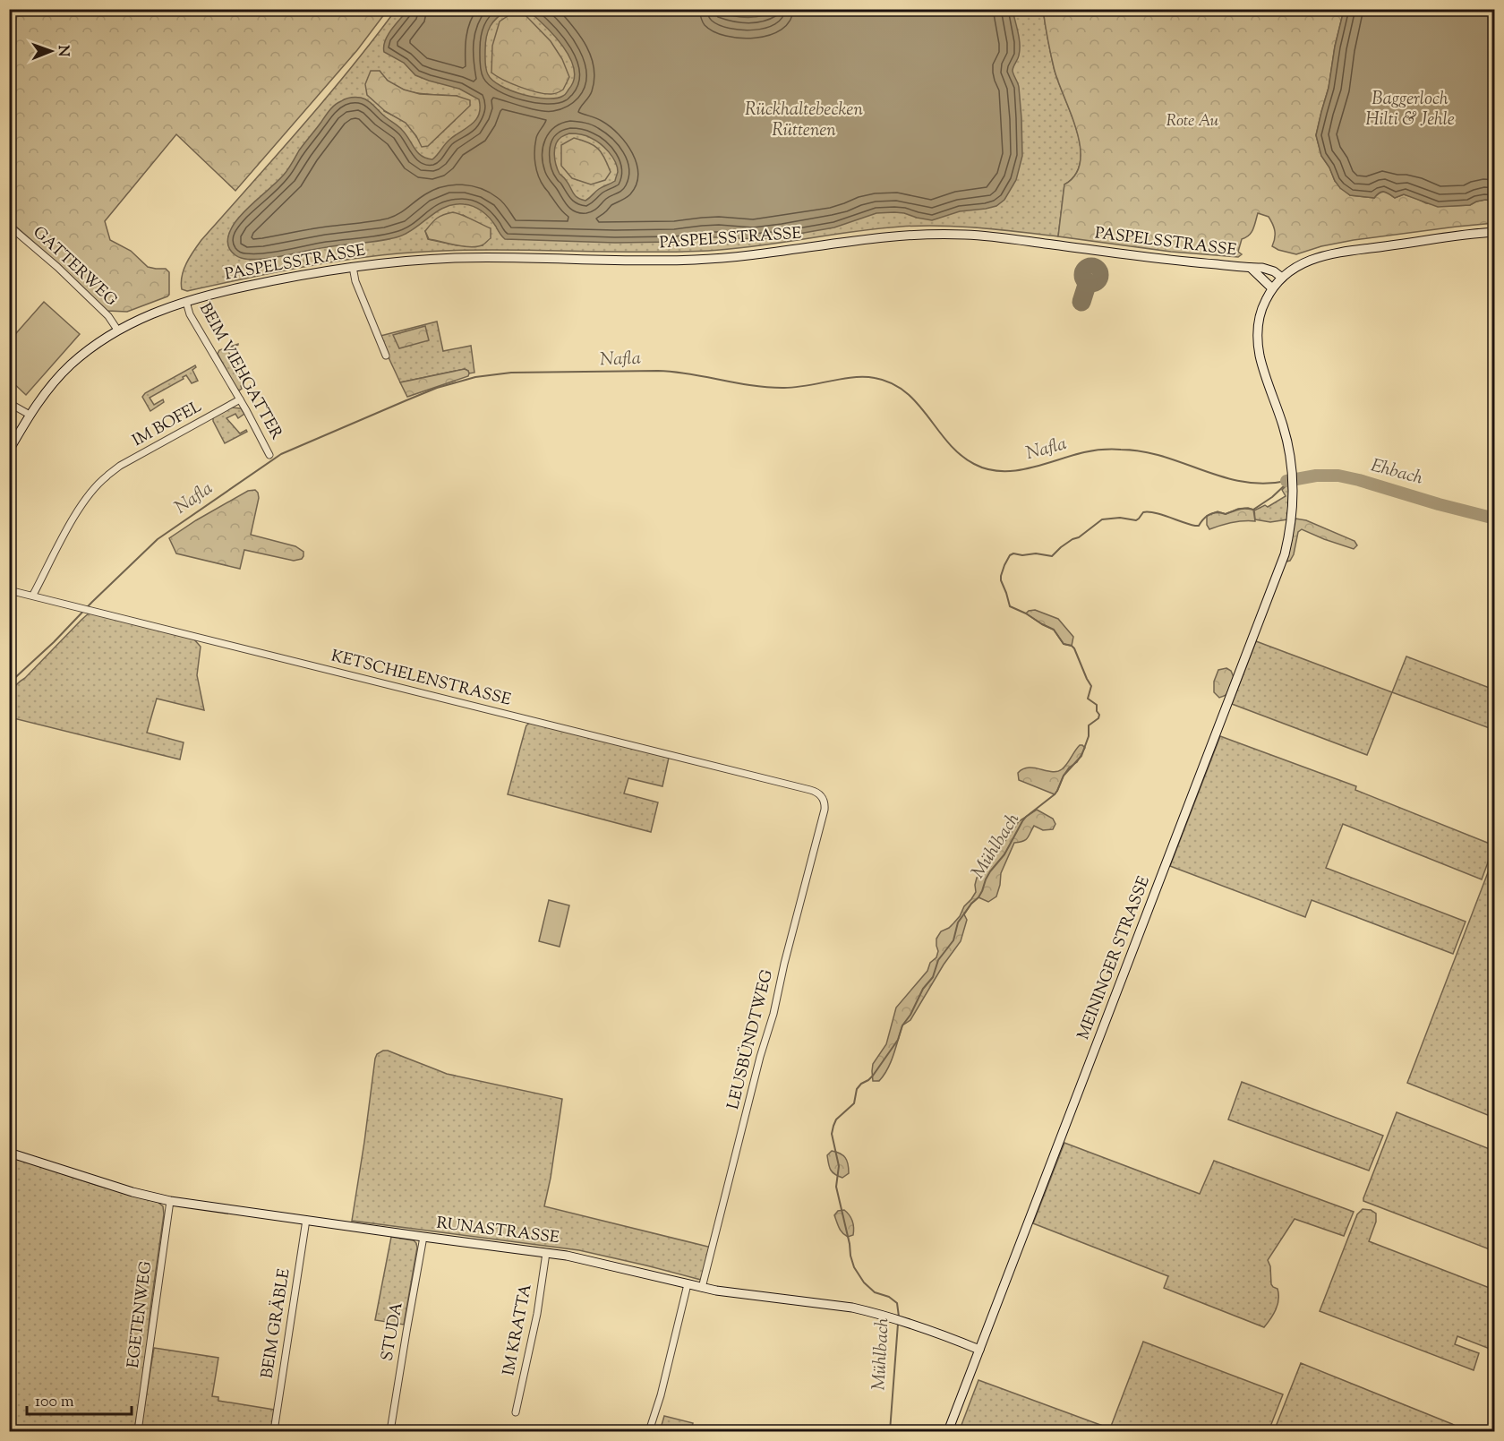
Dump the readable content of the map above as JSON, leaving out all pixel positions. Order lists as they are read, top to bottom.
{
  "streets": {
    "main road": ["PASPELSSTRASSE", "MEININGER STRASSE", "RUNASTRASSE"],
    "street": [
      "GATTERWEG",
      "BEIM VIEHGATTER",
      "IM BOFEL",
      "KETSCHELENSTRASSE",
      "LEUSBÜNDTWEG",
      "EGETENWEG",
      "BEIM GRÄBLE",
      "IM KRATTA",
      "STUDA"
    ]
  },
  "crossings": [
    ["PASPELSSTRASSE", "GATTERWEG"],
    ["PASPELSSTRASSE", "BEIM VIEHGATTER"],
    ["PASPELSSTRASSE", "MEININGER STRASSE"],
    ["BEIM VIEHGATTER", "IM BOFEL"],
    ["IM BOFEL", "KETSCHELENSTRASSE"],
    ["KETSCHELENSTRASSE", "LEUSBÜNDTWEG"],
    ["MEININGER STRASSE", "RUNASTRASSE"],
    ["LEUSBÜNDTWEG", "RUNASTRASSE"],
    ["RUNASTRASSE", "EGETENWEG"],
    ["RUNASTRASSE", "BEIM GRÄBLE"],
    ["RUNASTRASSE", "IM KRATTA"],
    ["RUNASTRASSE", "STUDA"]
  ],
  "water": [
    "Baggerloch Hilti & Jehle",
    "Rückhaltebecken Rüttenen",
    "Nafla",
    "Ehbach",
    "Mühlbach"
  ],
  "parks": ["Rote Au"],
  "scale_bar": "100 m",
  "north": "right"
}
